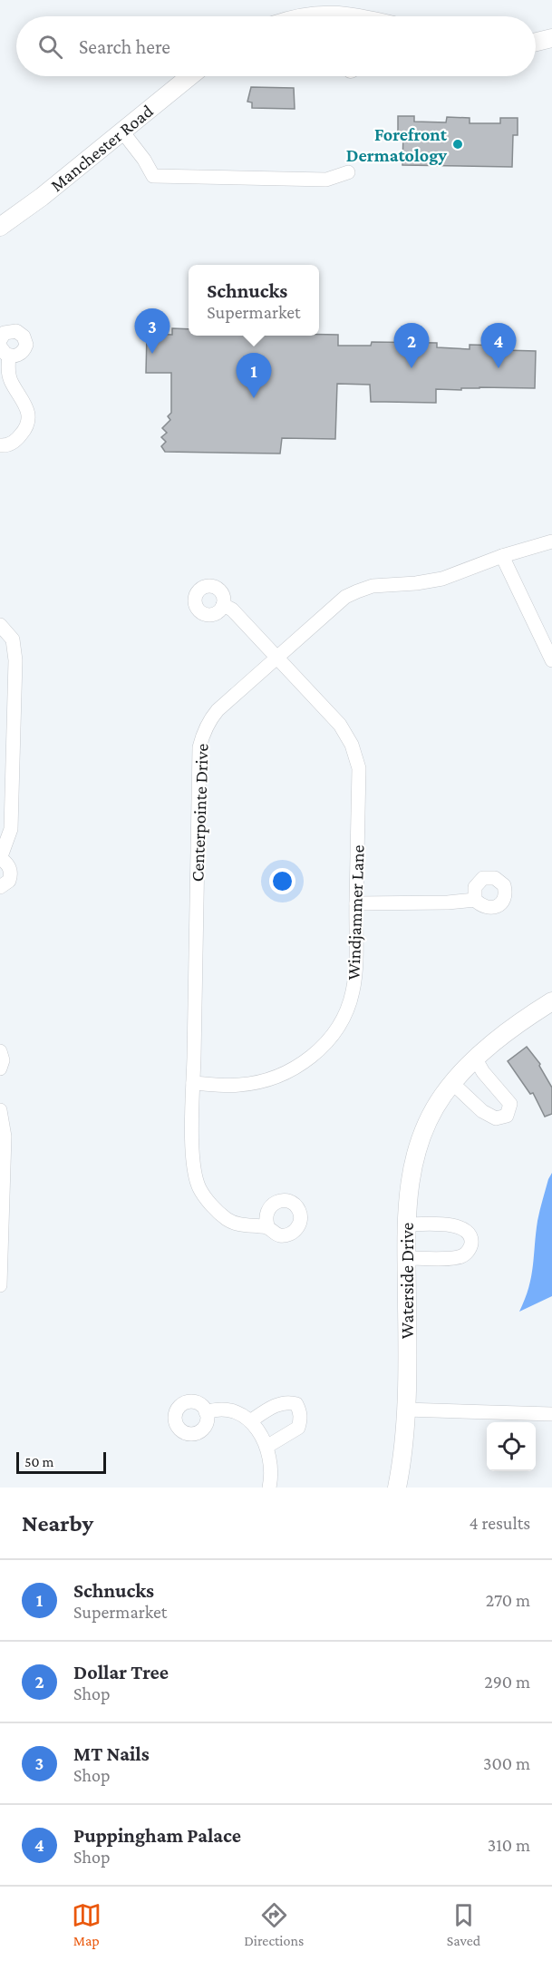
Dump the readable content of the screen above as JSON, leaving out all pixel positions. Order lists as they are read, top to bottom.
{
  "streets": {
    "street": [
      "Manchester Road",
      "Centerpointe Drive",
      "Windjammer Lane",
      "Waterside Drive"
    ]
  },
  "crossings": [
    ["Centerpointe Drive", "Windjammer Lane"]
  ],
  "places": ["Forefront Dermatology"],
  "scale_bar": "50 m",
  "page": {
    "search": "Search here",
    "popup": ["Schnucks", "Supermarket"],
    "pins": [
      "3",
      "2",
      "4",
      "1"
    ],
    "scale": "50 m",
    "heading": ["Nearby", "4 results"],
    "list": [
      {
        "mark": "1",
        "name": "Schnucks",
        "note": "Supermarket",
        "value": "270 m"
      },
      {
        "mark": "2",
        "name": "Dollar Tree",
        "note": "Shop",
        "value": "290 m"
      },
      {
        "mark": "3",
        "name": "MT Nails",
        "note": "Shop",
        "value": "300 m"
      },
      {
        "mark": "4",
        "name": "Puppingham Palace",
        "note": "Shop",
        "value": "310 m"
      }
    ],
    "nav": ["Map", "Directions", "Saved"]
  }
}
